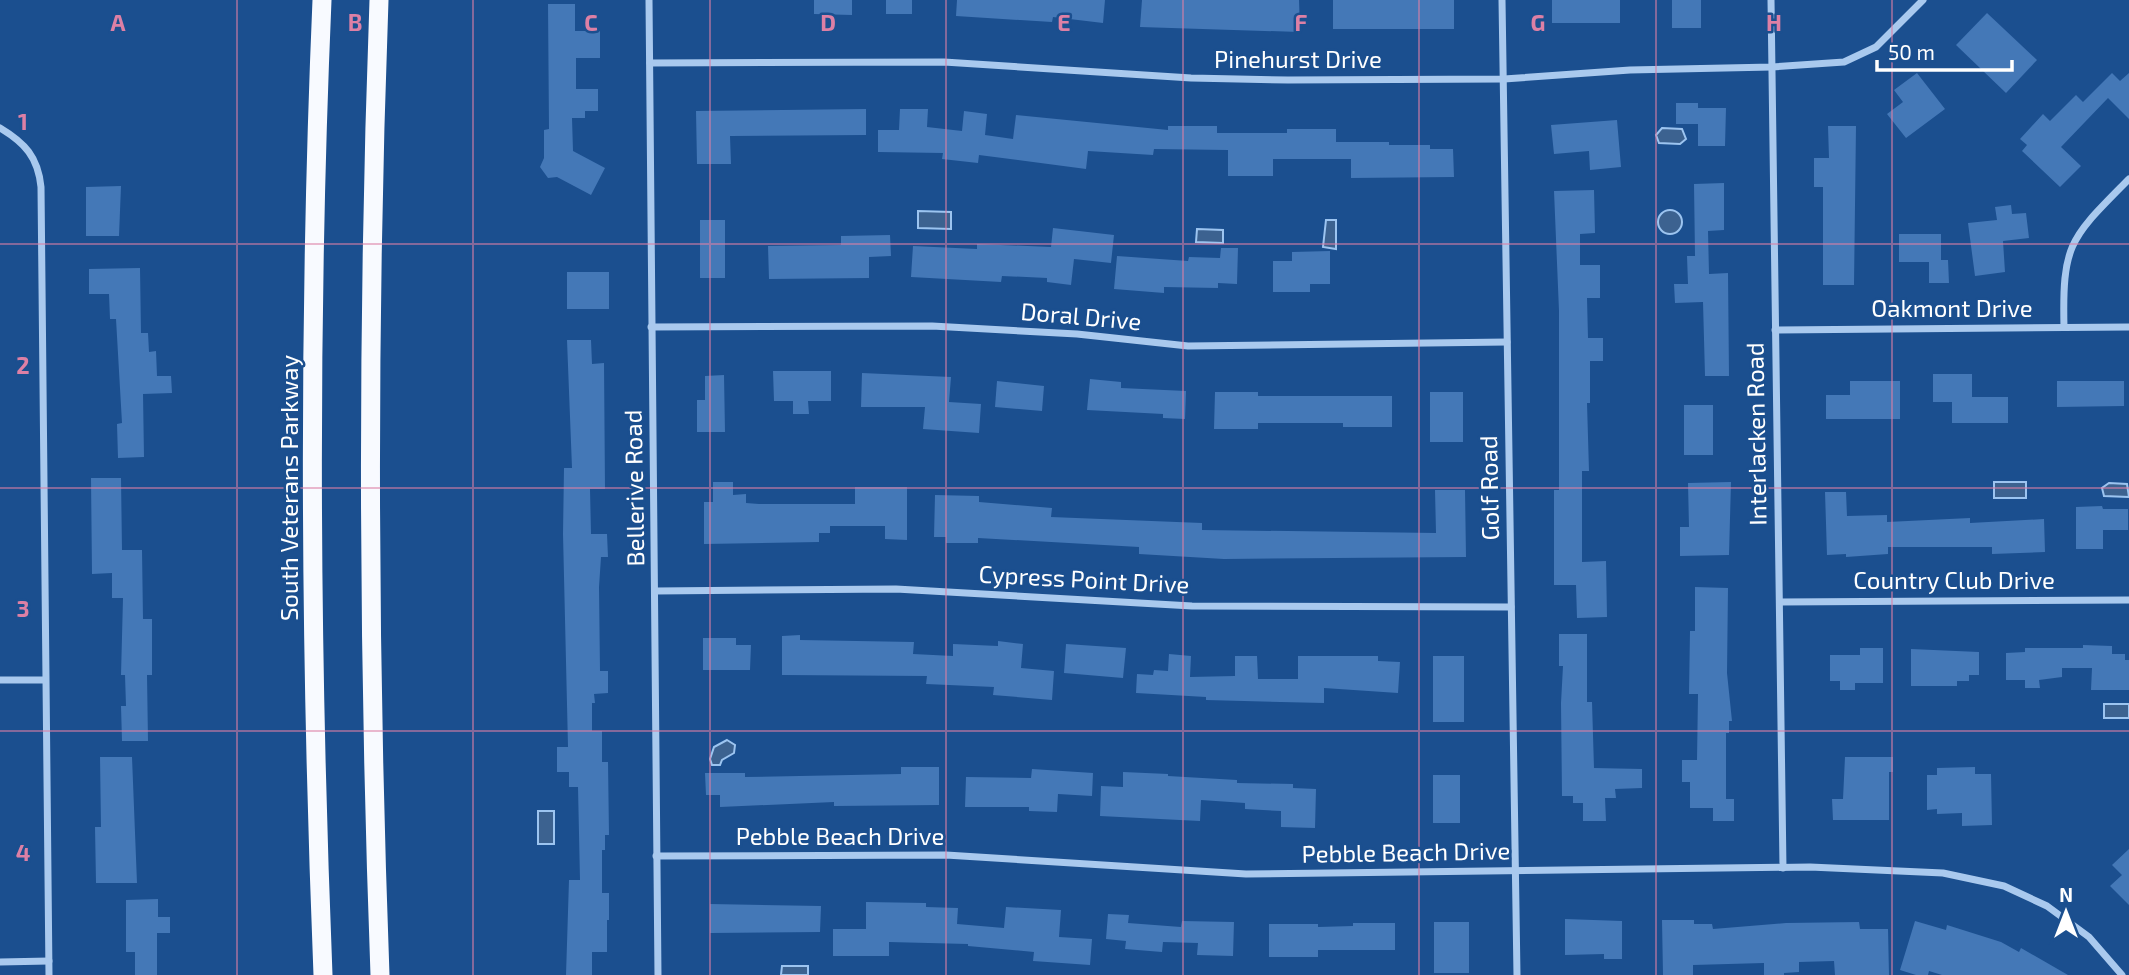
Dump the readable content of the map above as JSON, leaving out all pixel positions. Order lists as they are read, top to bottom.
{
  "streets": {
    "highway": ["South Veterans Parkway"],
    "street": [
      "Pinehurst Drive",
      "Oakmont Drive",
      "Doral Drive",
      "Interlacken Road",
      "Bellerive Road",
      "Golf Road",
      "Cypress Point Drive",
      "Country Club Drive",
      "Pebble Beach Drive"
    ]
  },
  "crossings": [
    ["Pinehurst Drive", "Interlacken Road"],
    ["Pinehurst Drive", "Bellerive Road"],
    ["Pinehurst Drive", "Golf Road"],
    ["Oakmont Drive", "Interlacken Road"],
    ["Doral Drive", "Bellerive Road"],
    ["Doral Drive", "Golf Road"],
    ["Interlacken Road", "Country Club Drive"],
    ["Interlacken Road", "Pebble Beach Drive"],
    ["Bellerive Road", "Cypress Point Drive"],
    ["Bellerive Road", "Pebble Beach Drive"],
    ["Golf Road", "Cypress Point Drive"],
    ["Golf Road", "Pebble Beach Drive"]
  ],
  "scale_bar": "50 m",
  "north": "top",
  "grid": {
    "columns": [
      "A",
      "B",
      "C",
      "D",
      "E",
      "F",
      "G",
      "H"
    ],
    "rows": [
      "1",
      "2",
      "3",
      "4"
    ]
  }
}
